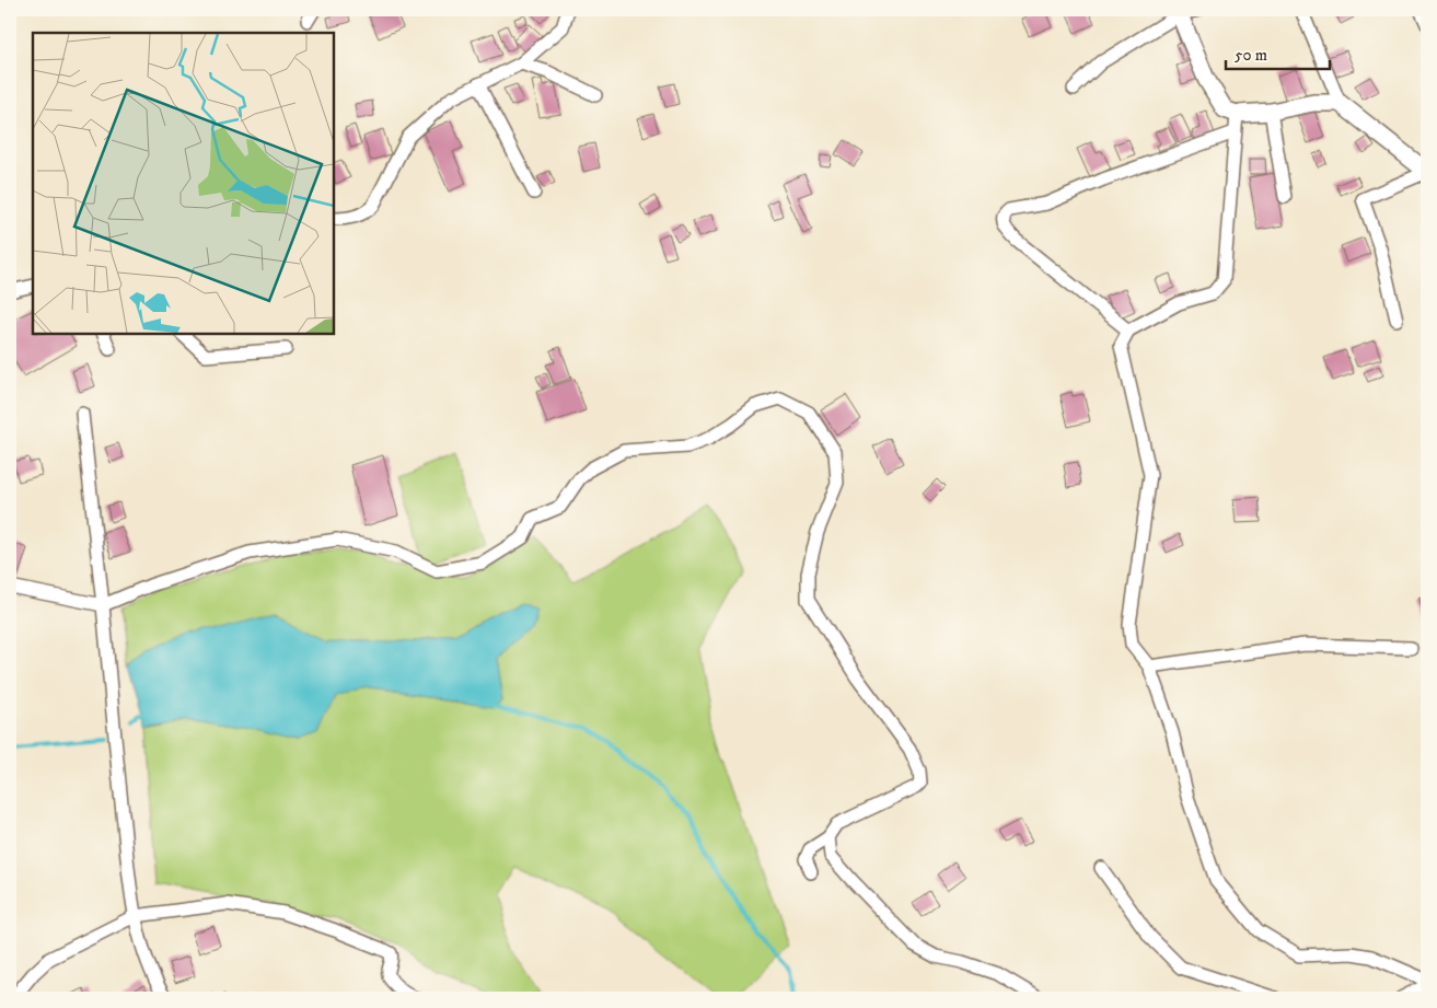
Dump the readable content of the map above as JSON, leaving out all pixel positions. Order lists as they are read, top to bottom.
{
  "scale_bar": "50 m"
}
